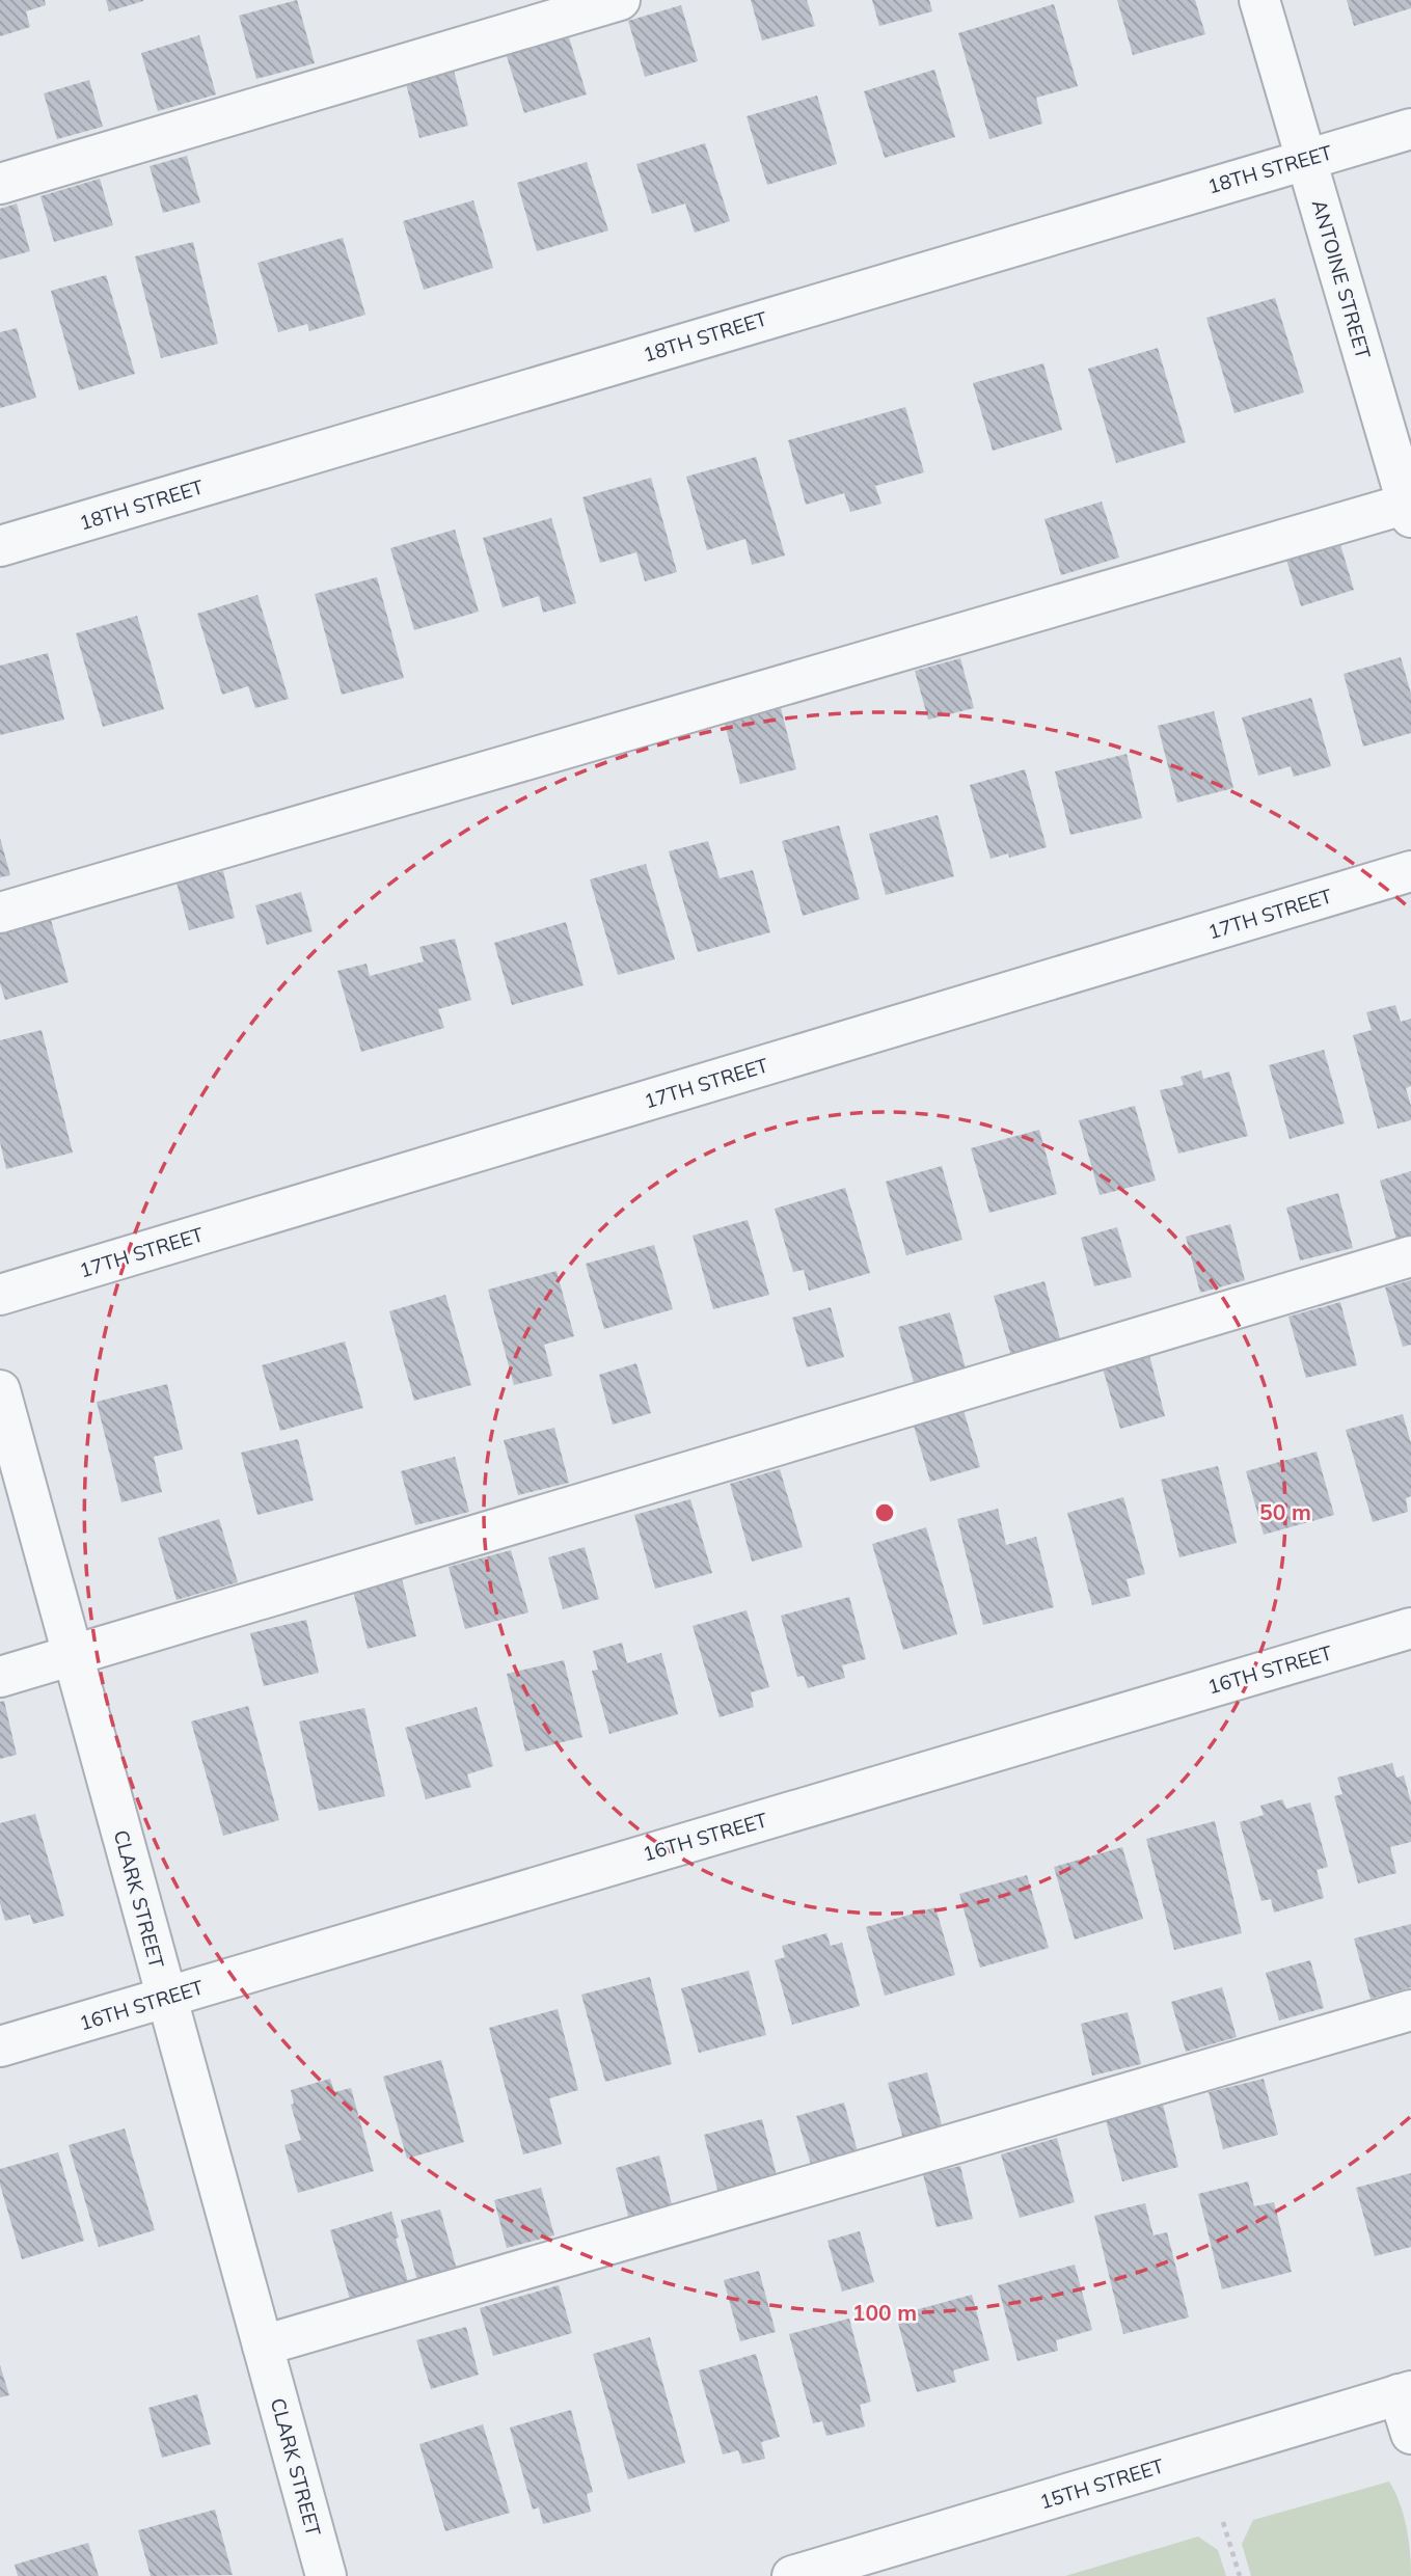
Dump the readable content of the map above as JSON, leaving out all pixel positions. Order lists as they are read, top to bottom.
{
  "streets": {
    "street": [
      "18TH STREET",
      "ANTOINE STREET",
      "17TH STREET",
      "16TH STREET",
      "CLARK STREET",
      "15TH STREET"
    ]
  },
  "crossings": [
    ["18TH STREET", "ANTOINE STREET"],
    ["16TH STREET", "CLARK STREET"]
  ],
  "rings": ["50 m", "100 m"]
}
